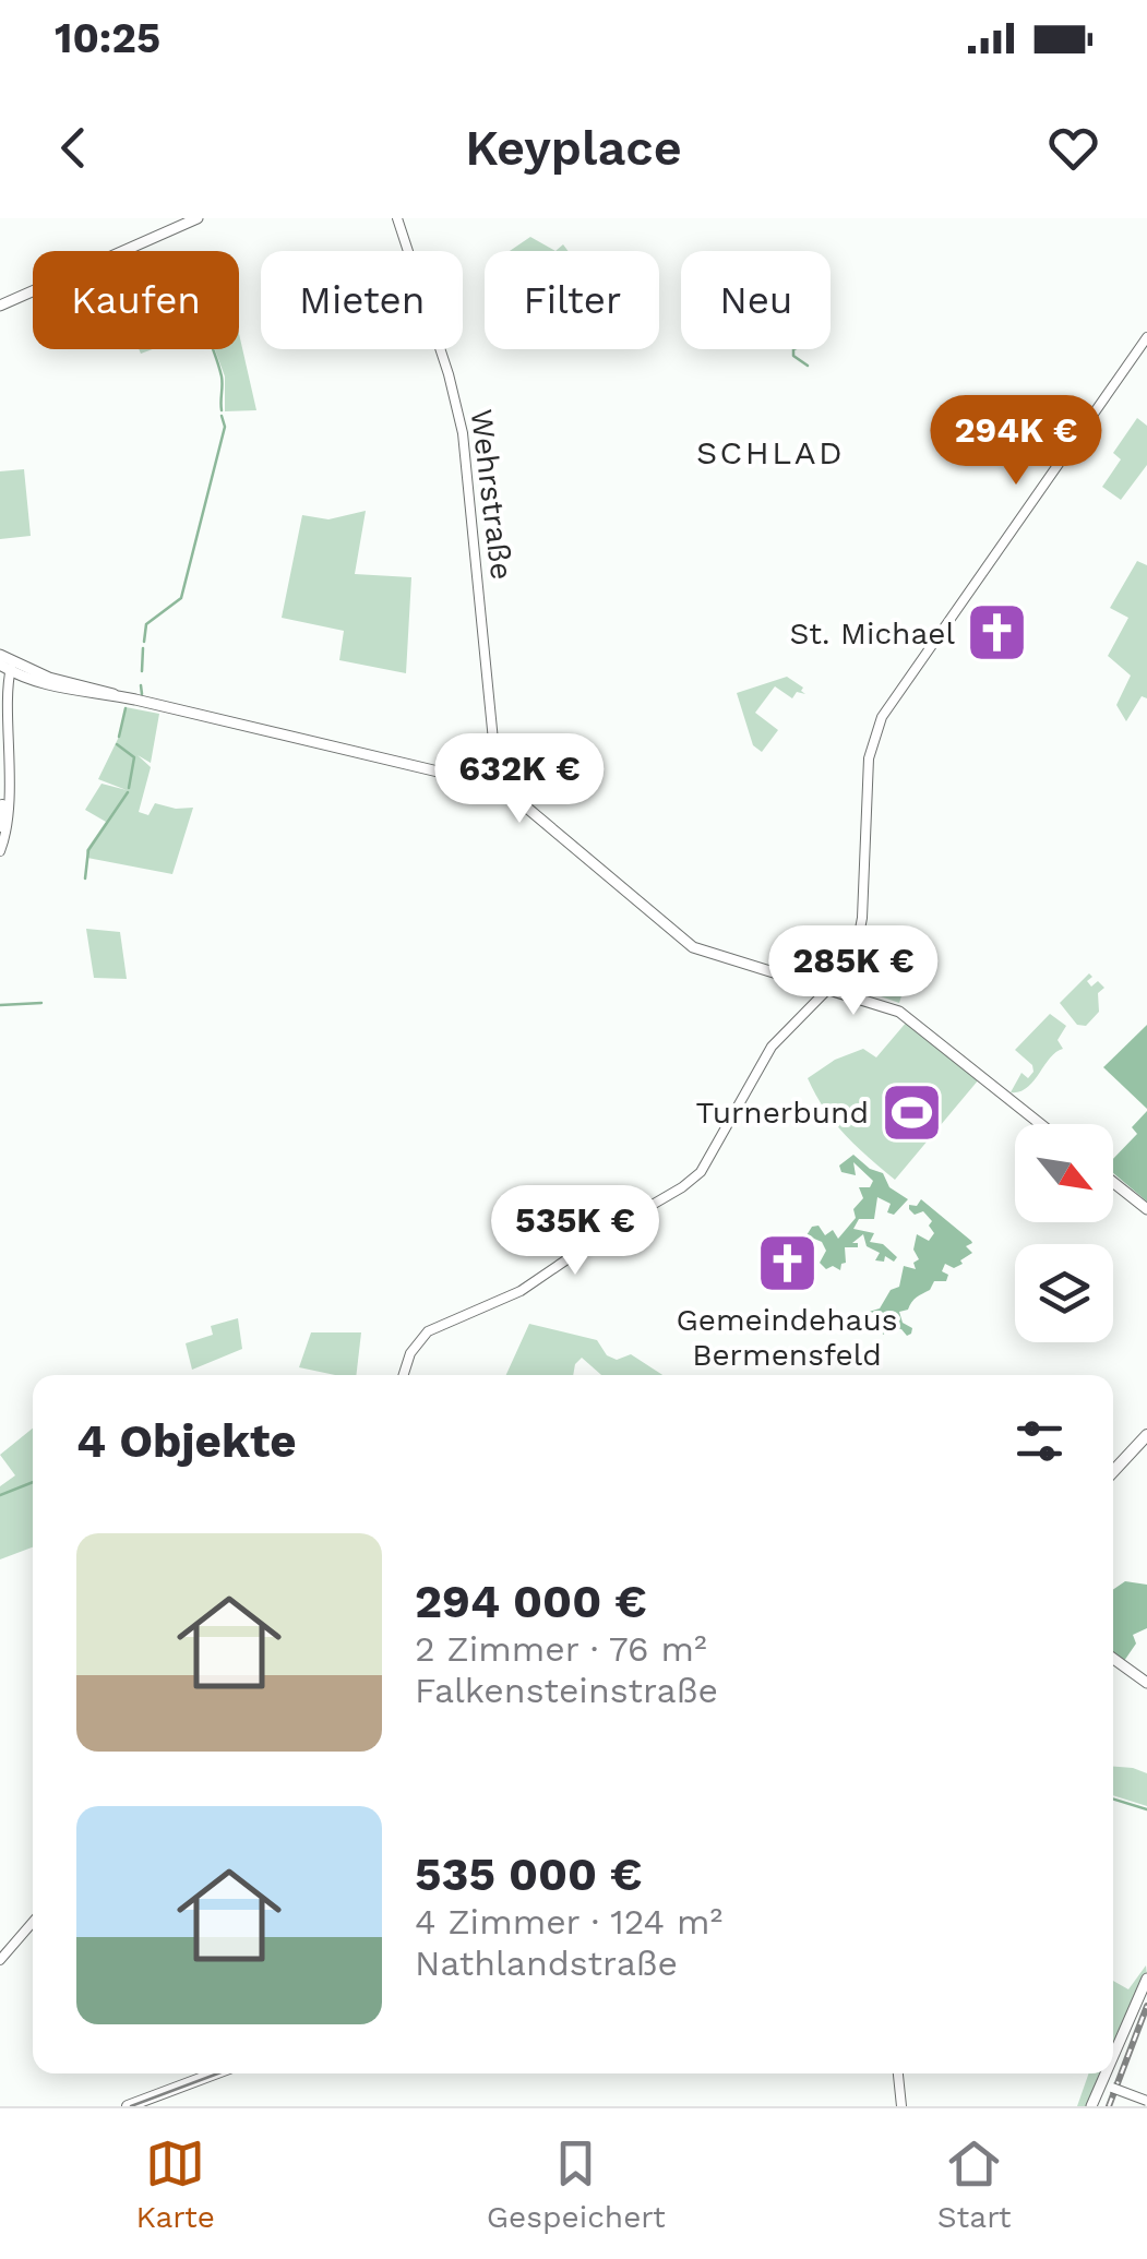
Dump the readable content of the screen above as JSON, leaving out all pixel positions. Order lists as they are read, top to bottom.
{
  "streets": {
    "street": ["Wehrstraße"]
  },
  "districts": ["SCHLAD"],
  "places": {
    "church": ["St. Michael", "Gemeindehaus Bermensfeld"],
    "sports": ["Turnerbund"]
  },
  "north": "bottom right",
  "page": {
    "status": "10:25",
    "header": "Keyplace",
    "chip": [
      "Kaufen",
      "Mieten",
      "Filter",
      "Neu"
    ],
    "price": [
      "294K €",
      "632K €",
      "285K €",
      "535K €"
    ],
    "heading": "4 Objekte",
    "list": [
      {
        "name": "294 000 €",
        "note": "2 Zimmer · 76 m² · Falkensteinstraße"
      },
      {
        "name": "535 000 €",
        "note": "4 Zimmer · 124 m² · Nathlandstraße"
      }
    ],
    "tabs": ["Karte", "Gespeichert", "Start"]
  }
}
